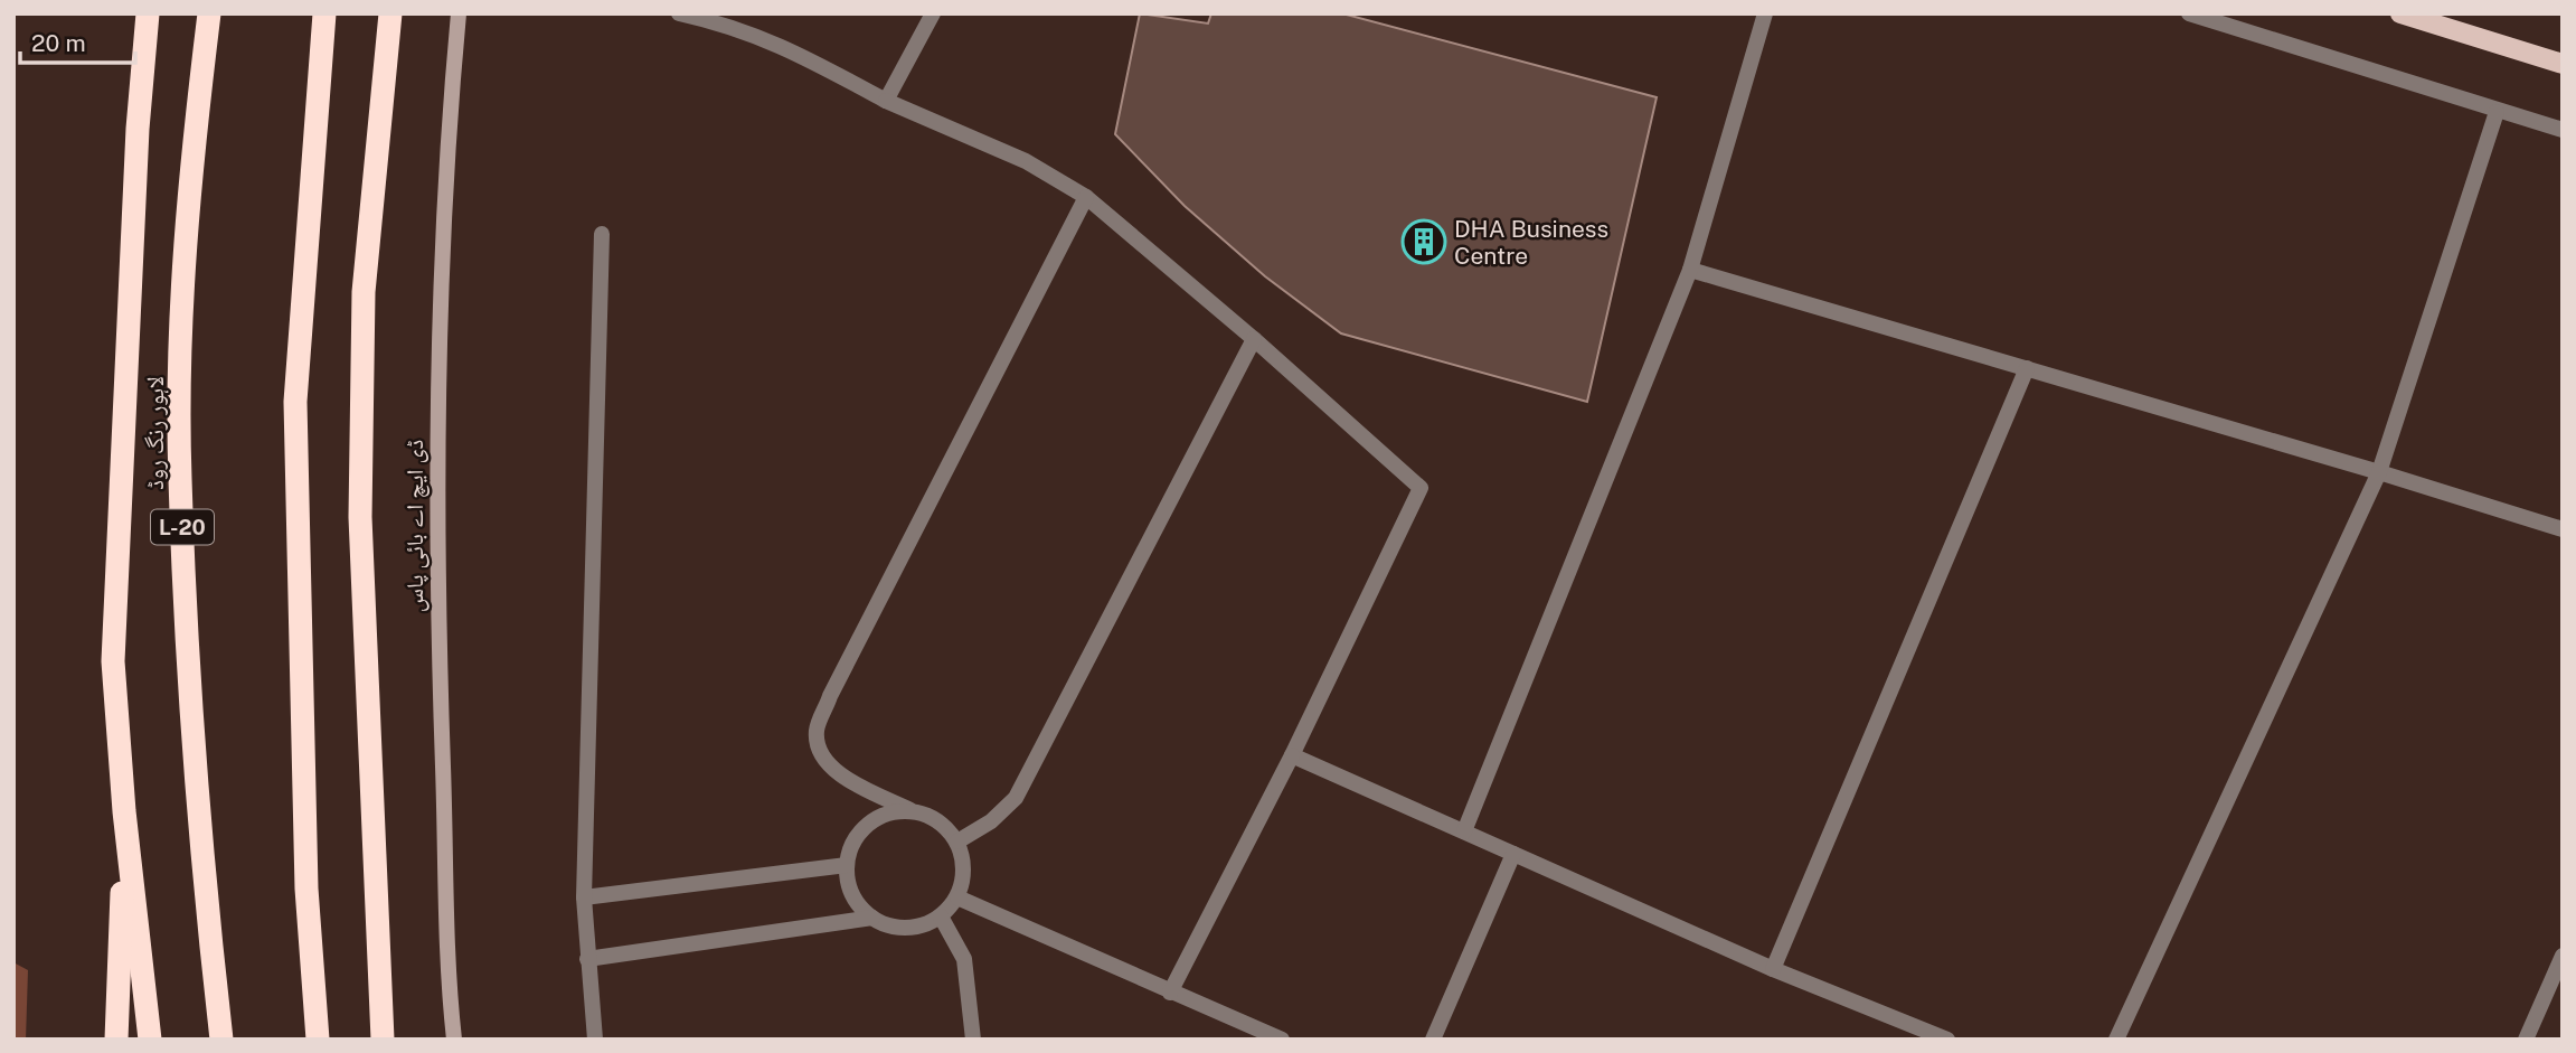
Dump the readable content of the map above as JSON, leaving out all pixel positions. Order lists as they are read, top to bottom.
{
  "streets": {
    "highway": ["لاہور رنگ روڈ", "L-20"],
    "main road": ["ڈی ایچ اے بائی پاس"]
  },
  "places": {
    "building": ["DHA Business Centre"]
  },
  "scale_bar": "20 m"
}
